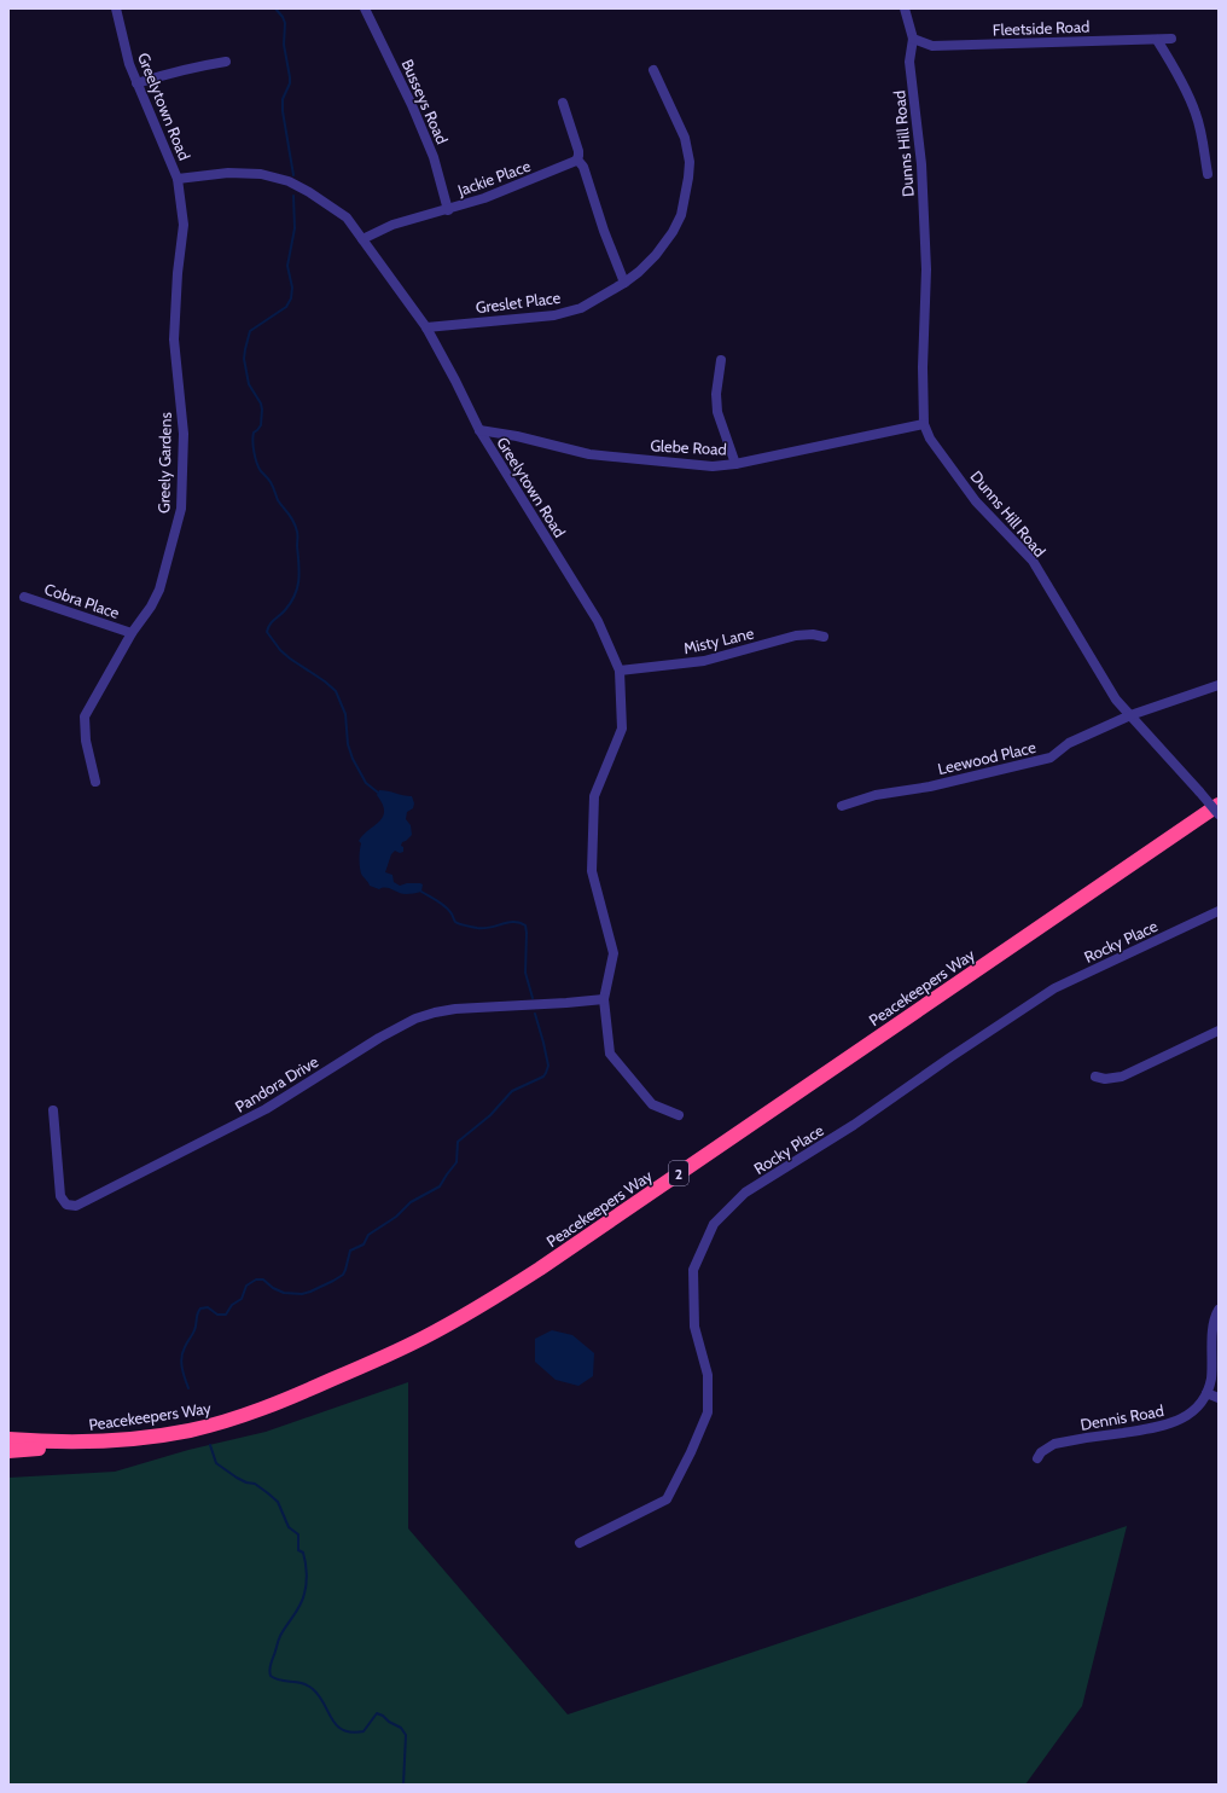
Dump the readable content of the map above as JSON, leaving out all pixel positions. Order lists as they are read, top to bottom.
{
  "streets": {
    "highway": ["Peacekeepers Way", "2"],
    "street": [
      "Fleetside Road",
      "Busseys Road",
      "Greelytown Road",
      "Dunns Hill Road",
      "Jackie Place",
      "Greslet Place",
      "Glebe Road",
      "Greely Gardens",
      "Cobra Place",
      "Misty Lane",
      "Leewood Place",
      "Rocky Place",
      "Pandora Drive",
      "Dennis Road"
    ]
  },
  "crossings": [
    ["Fleetside Road", "Dunns Hill Road"],
    ["Busseys Road", "Jackie Place"],
    ["Greelytown Road", "Jackie Place"],
    ["Greelytown Road", "Greslet Place"],
    ["Greelytown Road", "Glebe Road"],
    ["Greelytown Road", "Greely Gardens"],
    ["Greelytown Road", "Misty Lane"],
    ["Greelytown Road", "Pandora Drive"],
    ["Dunns Hill Road", "Glebe Road"],
    ["Dunns Hill Road", "Leewood Place"],
    ["Greely Gardens", "Cobra Place"]
  ]
}
